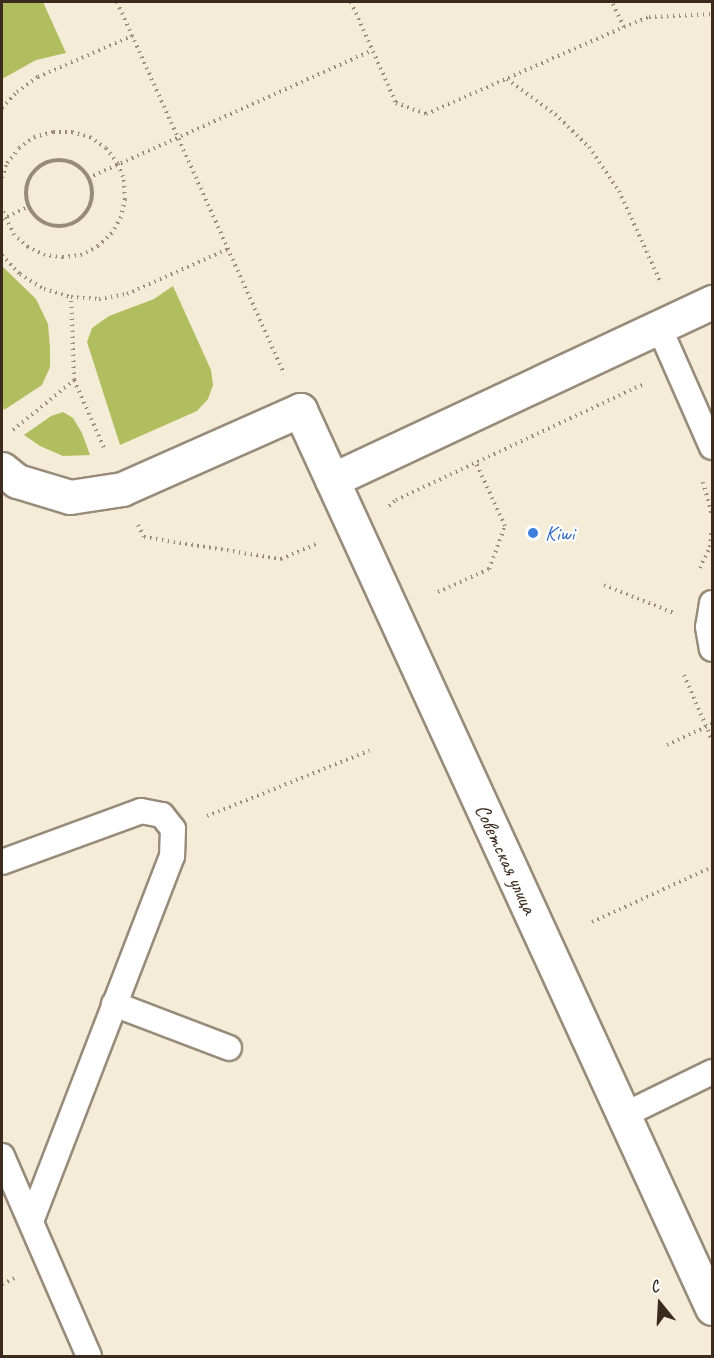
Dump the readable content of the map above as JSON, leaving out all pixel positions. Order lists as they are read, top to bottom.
{
  "streets": {
    "street": ["Советская улица"]
  },
  "places": ["Kiwi"],
  "north": "top"
}
